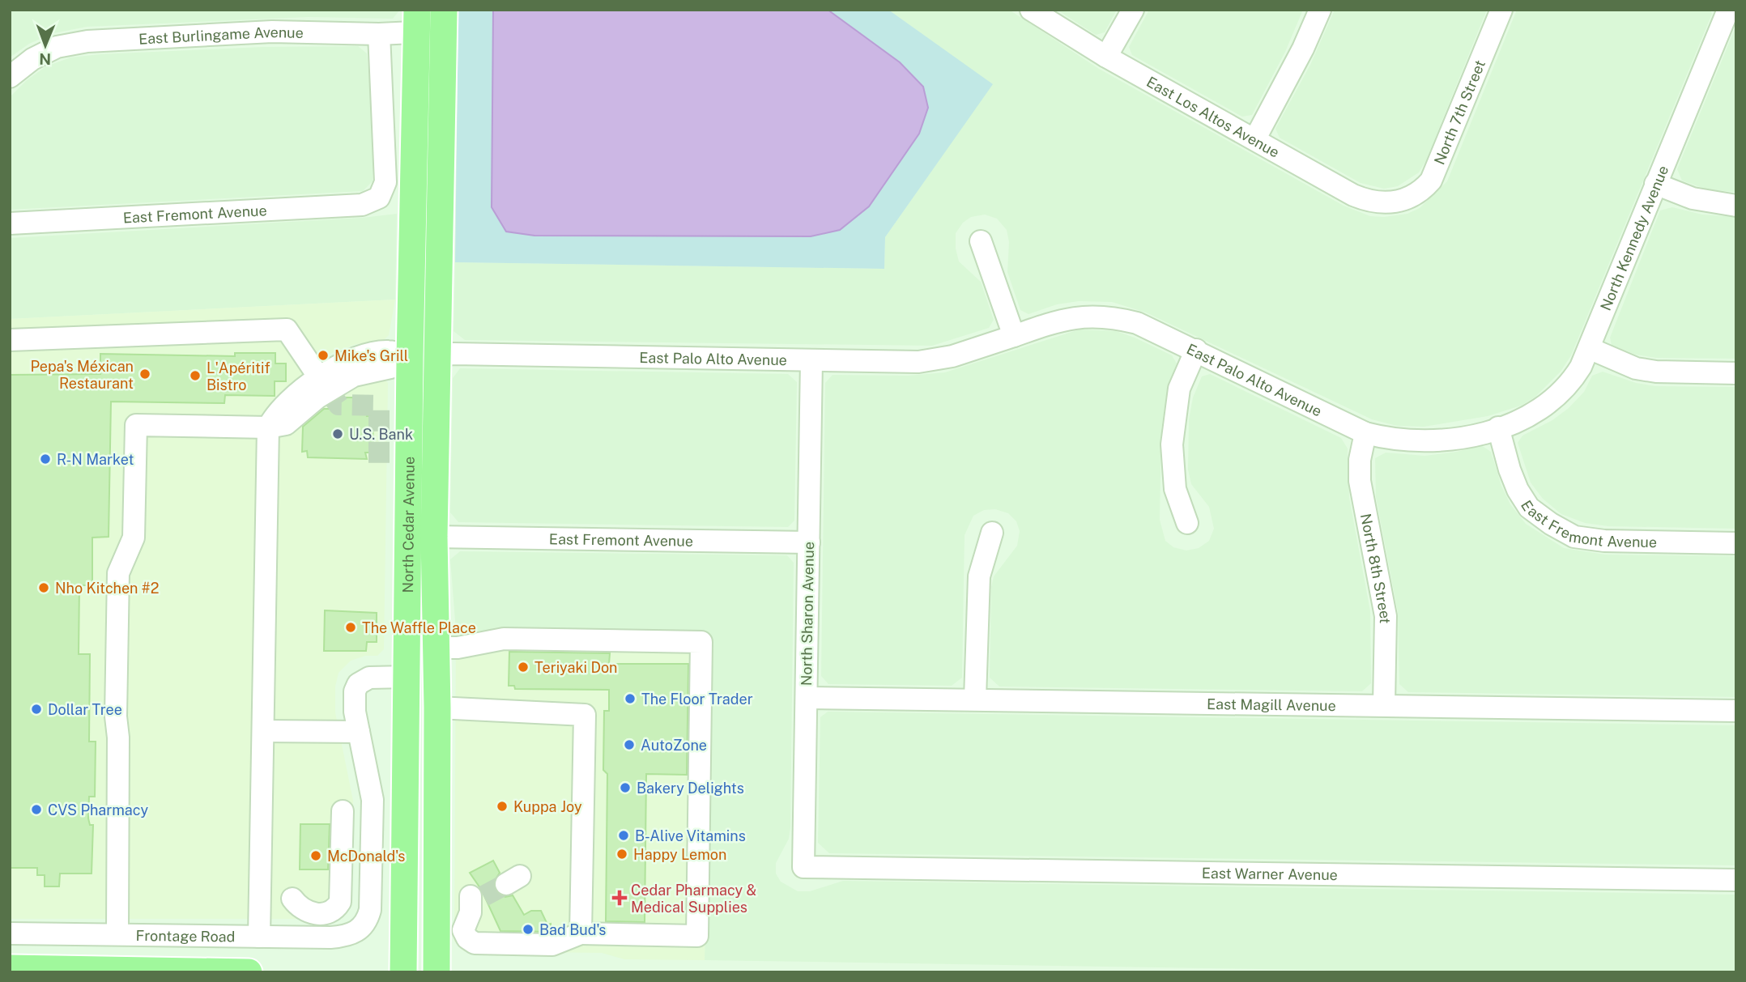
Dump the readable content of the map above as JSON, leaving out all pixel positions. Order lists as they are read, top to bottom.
{
  "streets": {
    "main road": ["North Cedar Avenue"],
    "street": [
      "East Burlingame Avenue",
      "North 7th Street",
      "East Los Altos Avenue",
      "East Fremont Avenue",
      "North Kennedy Avenue",
      "East Palo Alto Avenue",
      "North 8th Street",
      "North Sharon Avenue",
      "East Magill Avenue",
      "East Warner Avenue",
      "Frontage Road"
    ]
  },
  "crossings": [
    ["East Burlingame Avenue", "East Fremont Avenue"],
    ["East Burlingame Avenue", "North Cedar Avenue"],
    ["North 7th Street", "East Los Altos Avenue"],
    ["East Fremont Avenue", "North Kennedy Avenue"],
    ["East Fremont Avenue", "East Palo Alto Avenue"],
    ["East Fremont Avenue", "North Cedar Avenue"],
    ["East Fremont Avenue", "North Sharon Avenue"],
    ["North Kennedy Avenue", "East Palo Alto Avenue"],
    ["East Palo Alto Avenue", "North Cedar Avenue"],
    ["East Palo Alto Avenue", "North 8th Street"],
    ["East Palo Alto Avenue", "North Sharon Avenue"],
    ["North 8th Street", "East Magill Avenue"],
    ["North Sharon Avenue", "East Magill Avenue"],
    ["North Sharon Avenue", "East Warner Avenue"]
  ],
  "places": {
    "other": [
      "Mike's Grill",
      "Pepa's Méxican Restaurant",
      "L'Apéritif Bistro",
      "U.S. Bank",
      "R-N Market",
      "Nho Kitchen #2",
      "The Waffle Place",
      "Teriyaki Don",
      "The Floor Trader",
      "Dollar Tree",
      "AutoZone",
      "Bakery Delights",
      "Kuppa Joy",
      "CVS Pharmacy",
      "B-Alive Vitamins",
      "Happy Lemon",
      "McDonald's",
      "Bad Bud's"
    ],
    "health": ["Cedar Pharmacy & Medical Supplies"]
  },
  "north": "bottom"
}
